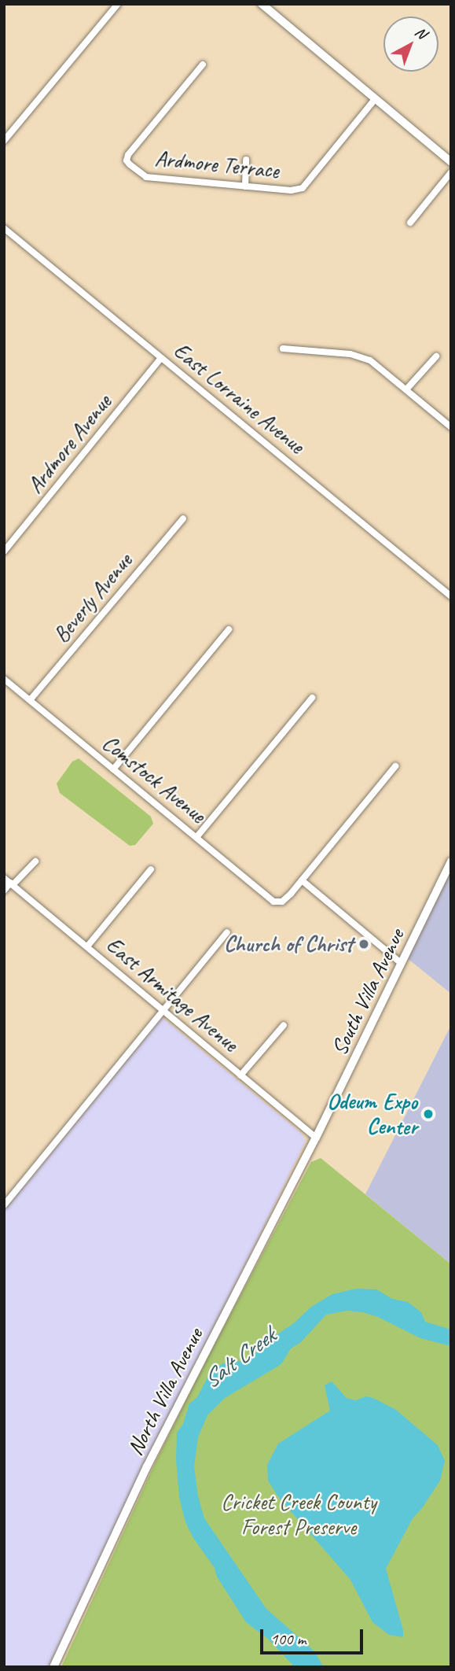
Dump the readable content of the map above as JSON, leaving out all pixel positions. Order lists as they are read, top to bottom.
{
  "streets": {
    "main road": ["South Villa Avenue", "North Villa Avenue"],
    "street": [
      "Ardmore Terrace",
      "East Lorraine Avenue",
      "Ardmore Avenue",
      "Beverly Avenue",
      "Comstock Avenue",
      "East Armitage Avenue"
    ]
  },
  "crossings": [
    ["East Lorraine Avenue", "Ardmore Avenue"],
    ["Beverly Avenue", "Comstock Avenue"],
    ["South Villa Avenue", "East Armitage Avenue"],
    ["South Villa Avenue", "North Villa Avenue"],
    ["East Armitage Avenue", "North Villa Avenue"]
  ],
  "water": ["Salt Creek"],
  "parks": ["Cricket Creek County Forest Preserve"],
  "places": ["Church of Christ", "Odeum Expo Center"],
  "scale_bar": "100 m",
  "north": "top right"
}
